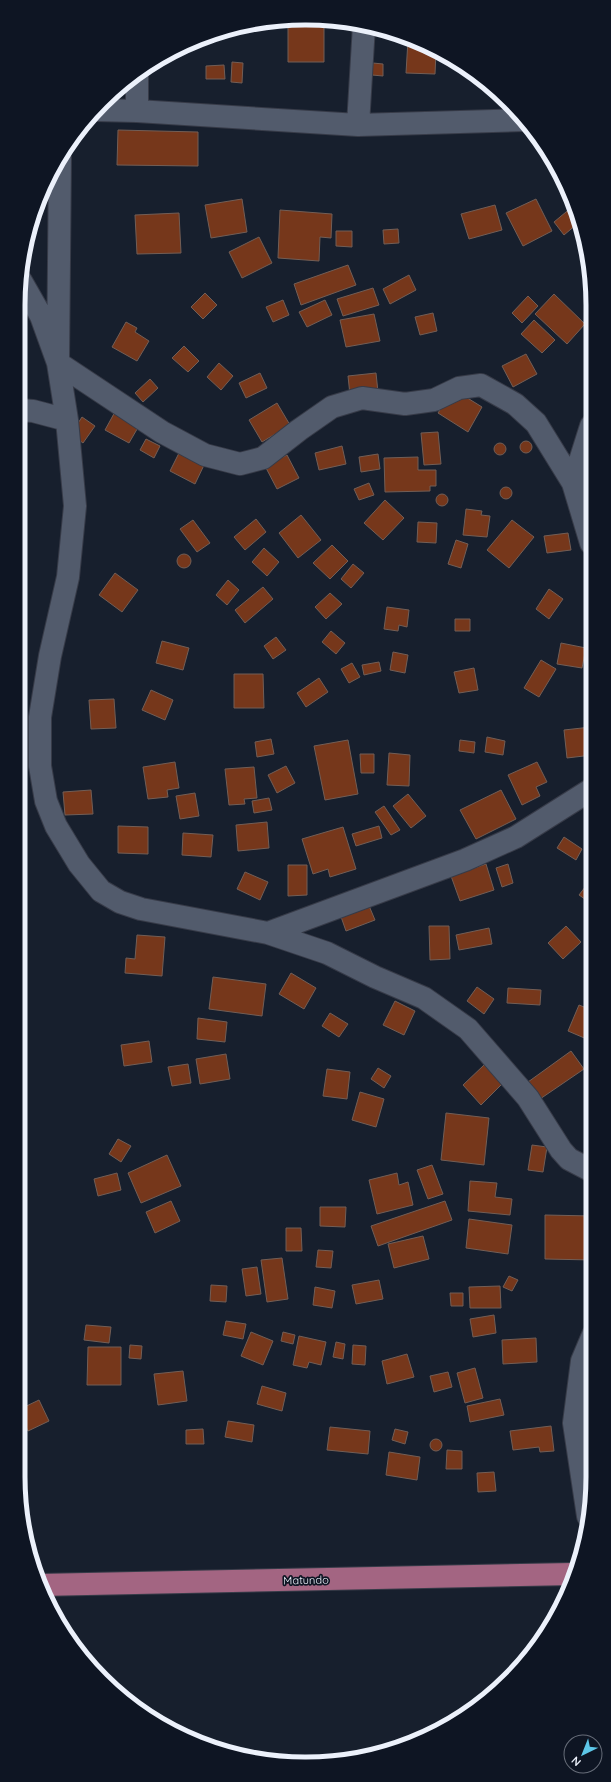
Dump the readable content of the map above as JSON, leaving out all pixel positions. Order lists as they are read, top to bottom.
{
  "streets": {
    "main road": ["Matundo"]
  },
  "north": "bottom left"
}
